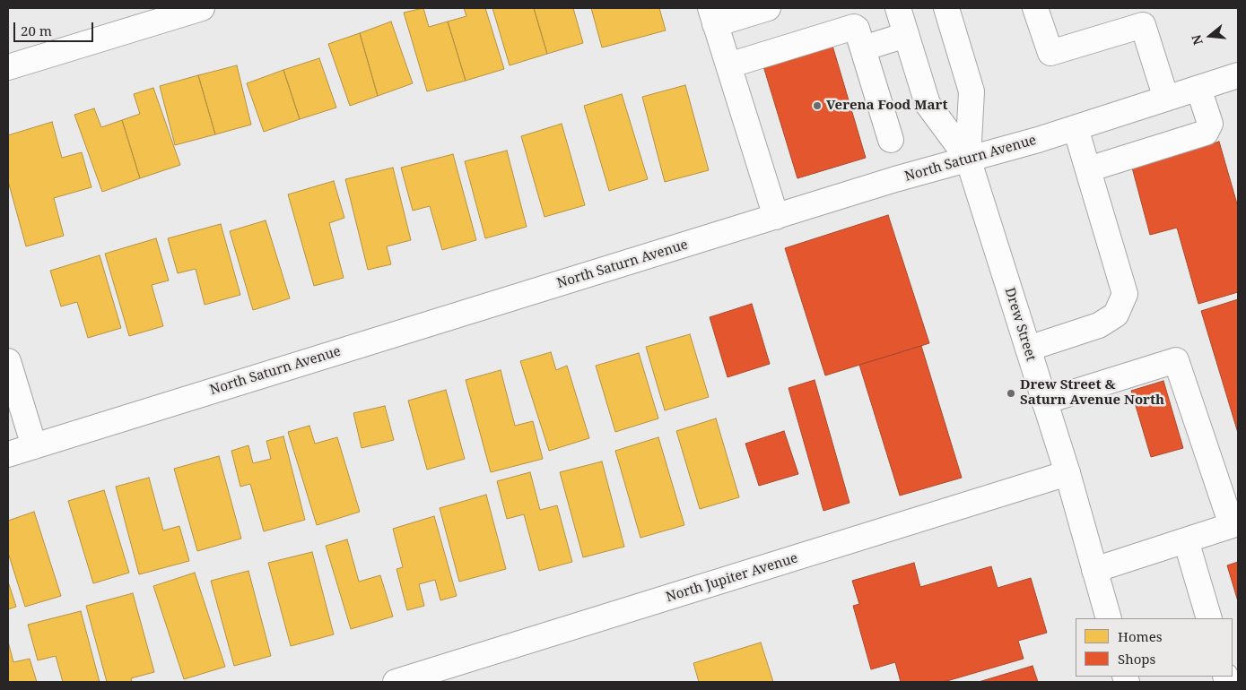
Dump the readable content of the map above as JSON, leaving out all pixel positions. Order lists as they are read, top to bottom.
{
  "streets": {
    "street": ["North Saturn Avenue", "Drew Street", "North Jupiter Avenue"]
  },
  "crossings": [
    ["North Saturn Avenue", "Drew Street"],
    ["Drew Street", "North Jupiter Avenue"]
  ],
  "places": ["Verena Food Mart", "Drew Street & Saturn Avenue North"],
  "legend": ["Homes", "Shops"],
  "scale_bar": "20 m",
  "north": "left"
}
